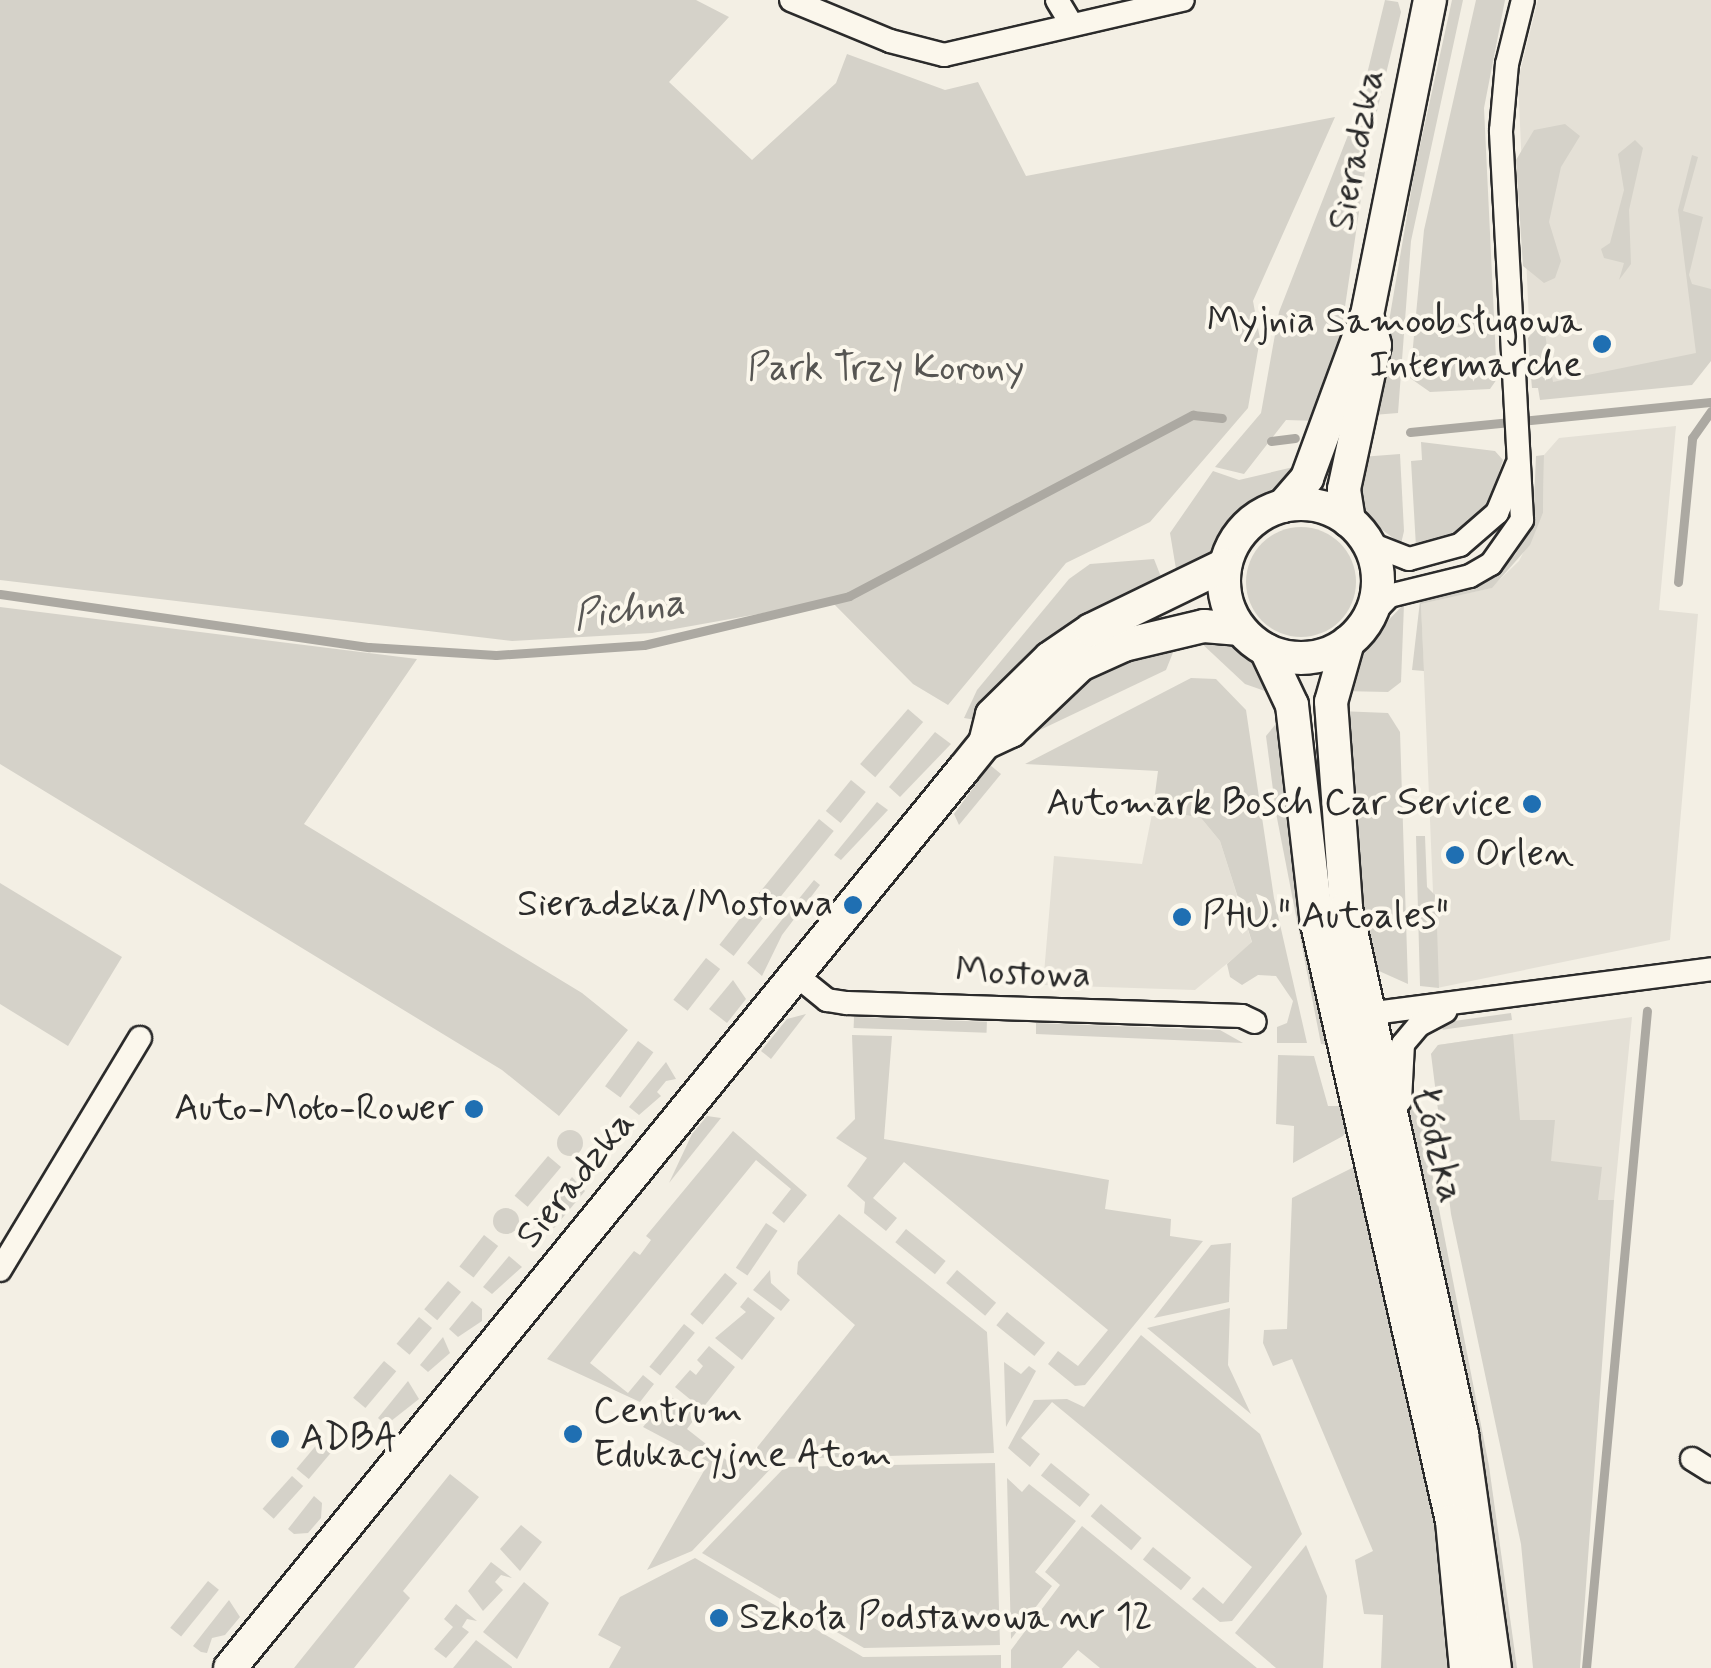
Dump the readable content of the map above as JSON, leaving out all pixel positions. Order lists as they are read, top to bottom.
{
  "streets": {
    "main road": ["Sieradzka", "Łódzka"],
    "street": ["Mostowa"]
  },
  "crossings": [
    ["Sieradzka", "Mostowa"],
    ["Sieradzka", "Łódzka"]
  ],
  "water": ["Pichna"],
  "parks": ["Park Trzy Korony"],
  "places": [
    "Myjnia Samoobsługowa Intermarche",
    "Automark Bosch Car Service",
    "Orlen",
    "Sieradzka/Mostowa",
    "PHU.\" Autoales\"",
    "Auto-Moto-Rower",
    "Centrum Edukacyjne Atom",
    "ADBA",
    "Szkoła Podstawowa nr 12"
  ]
}
